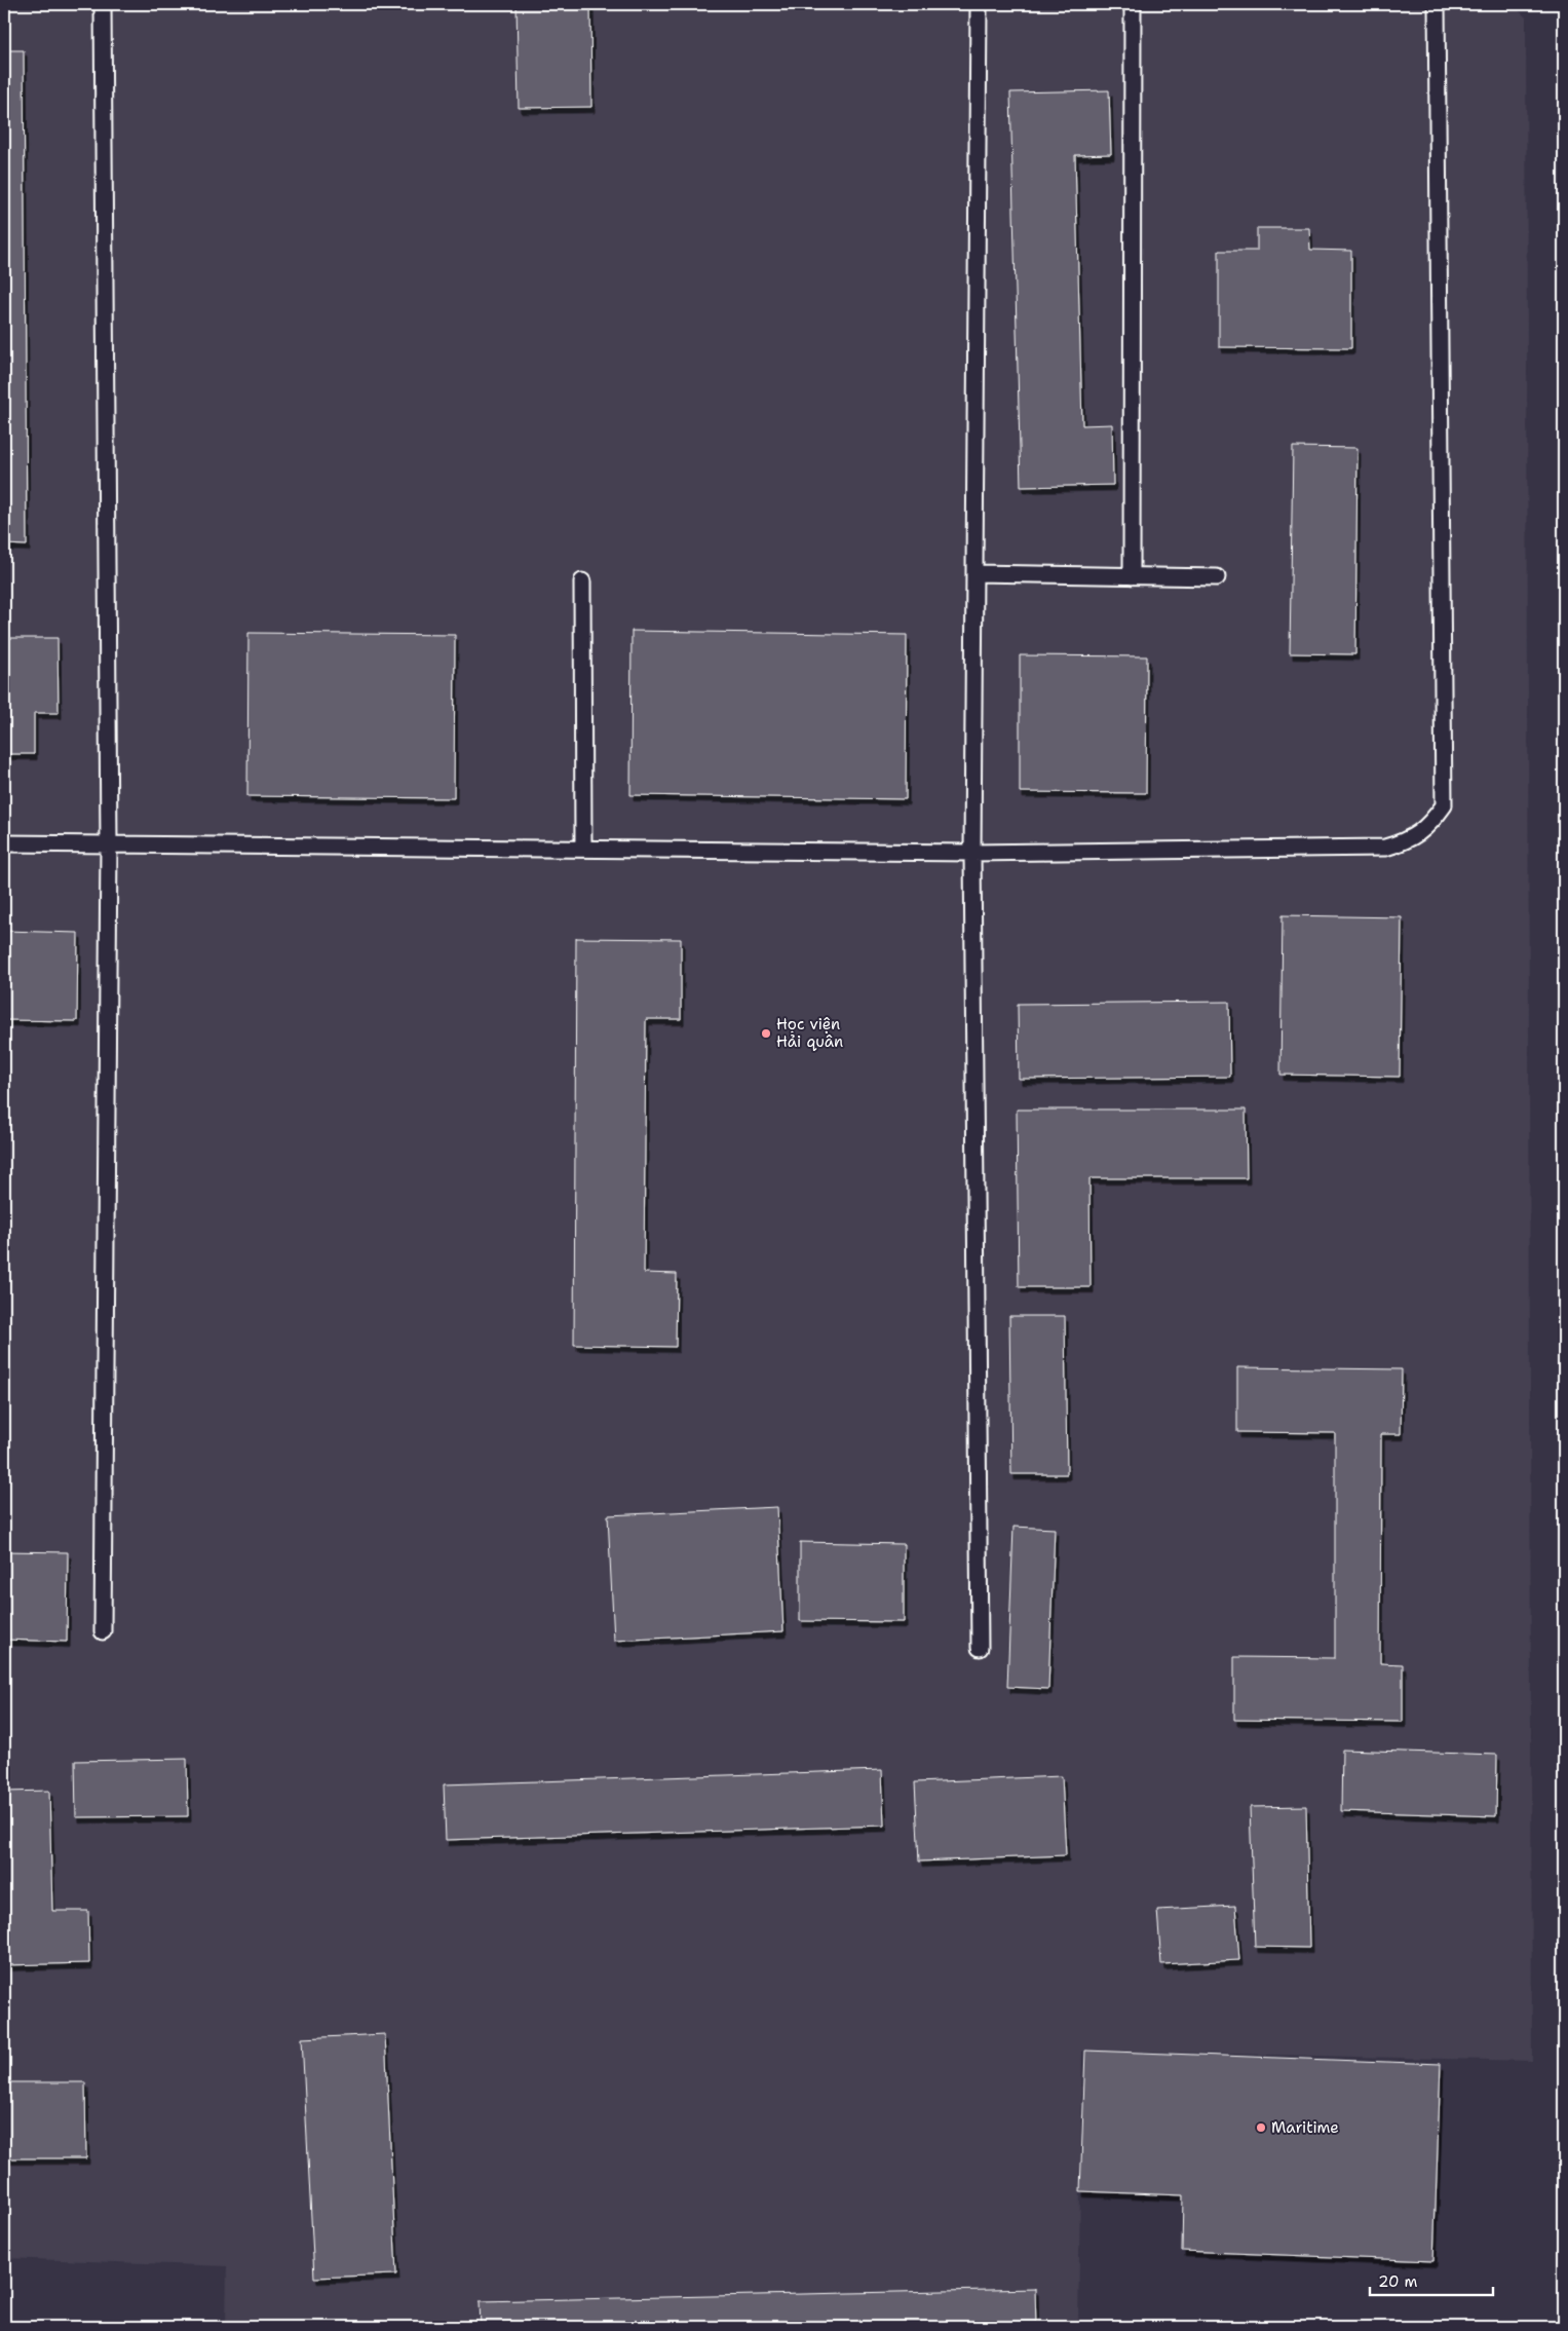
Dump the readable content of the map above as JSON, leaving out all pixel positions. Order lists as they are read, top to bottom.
{
  "places": ["Học viện Hải quân", "Maritime"],
  "scale_bar": "20 m"
}
